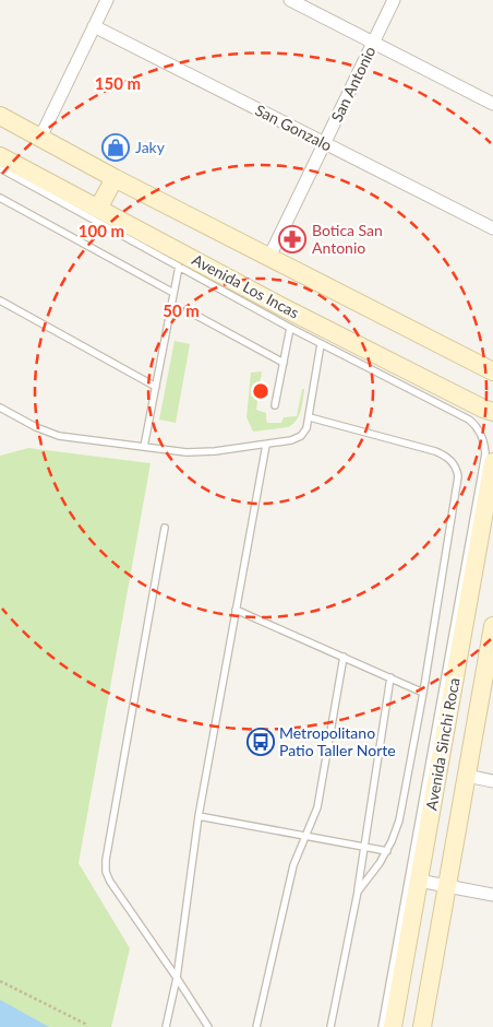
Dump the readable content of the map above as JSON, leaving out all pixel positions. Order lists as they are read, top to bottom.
{
  "streets": {
    "main road": ["Avenida Los Incas", "Avenida Sinchi Roca"],
    "street": ["San Antonio", "San Gonzalo"]
  },
  "crossings": [
    ["San Antonio", "San Gonzalo"]
  ],
  "places": {
    "shop": ["Jaky"],
    "pharmacy": ["Botica San Antonio"],
    "bus stop": ["Metropolitano Patio Taller Norte"]
  },
  "rings": ["150 m", "100 m", "50 m"]
}
